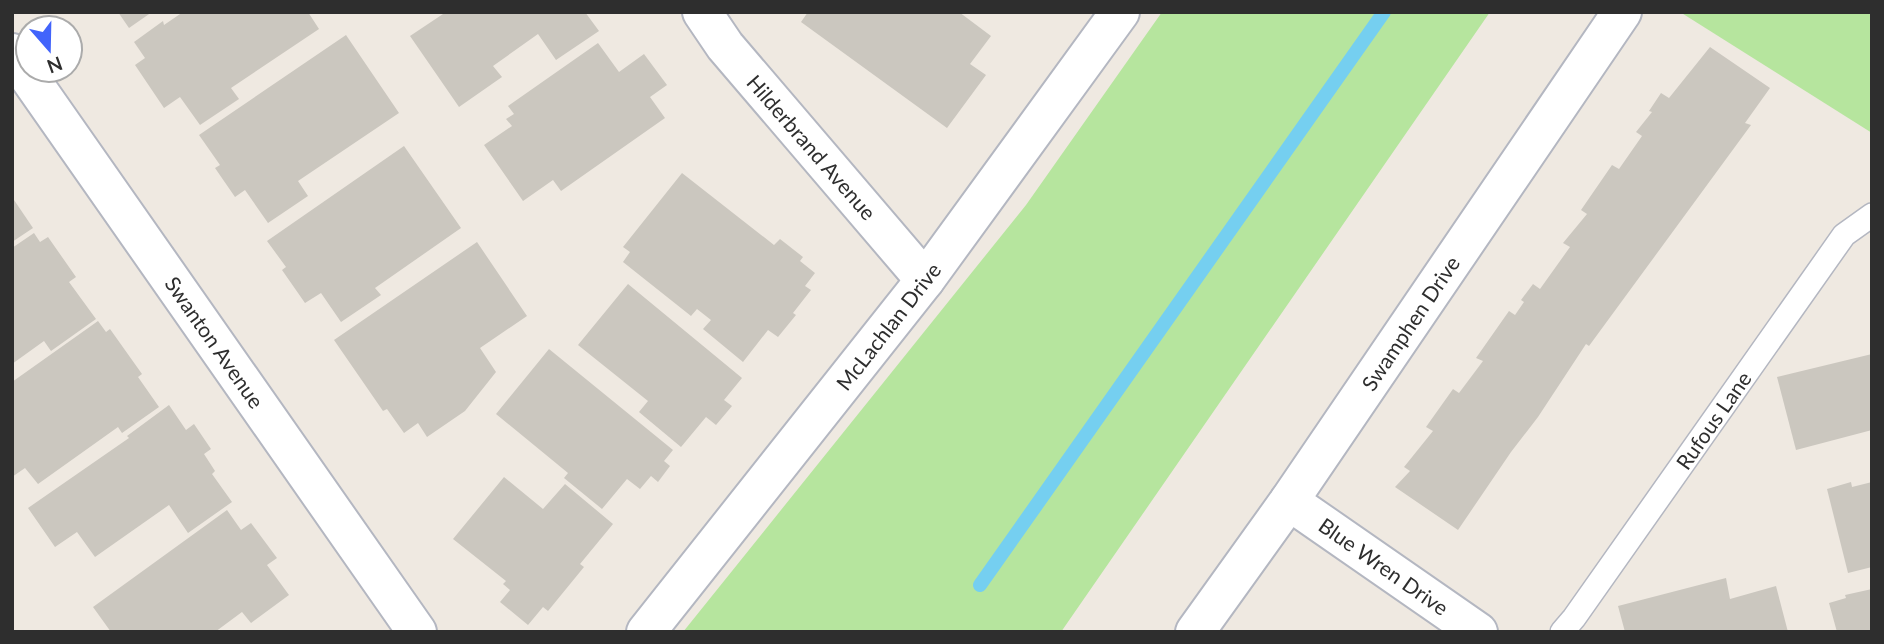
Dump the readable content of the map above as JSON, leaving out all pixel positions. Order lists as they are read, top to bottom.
{
  "streets": {
    "street": [
      "Hilderbrand Avenue",
      "Swamphen Drive",
      "McLachlan Drive",
      "Swanton Avenue",
      "Blue Wren Drive"
    ],
    "lane": ["Rufous Lane"]
  },
  "crossings": [
    ["Hilderbrand Avenue", "McLachlan Drive"],
    ["Swamphen Drive", "Blue Wren Drive"]
  ],
  "north": "bottom"
}
